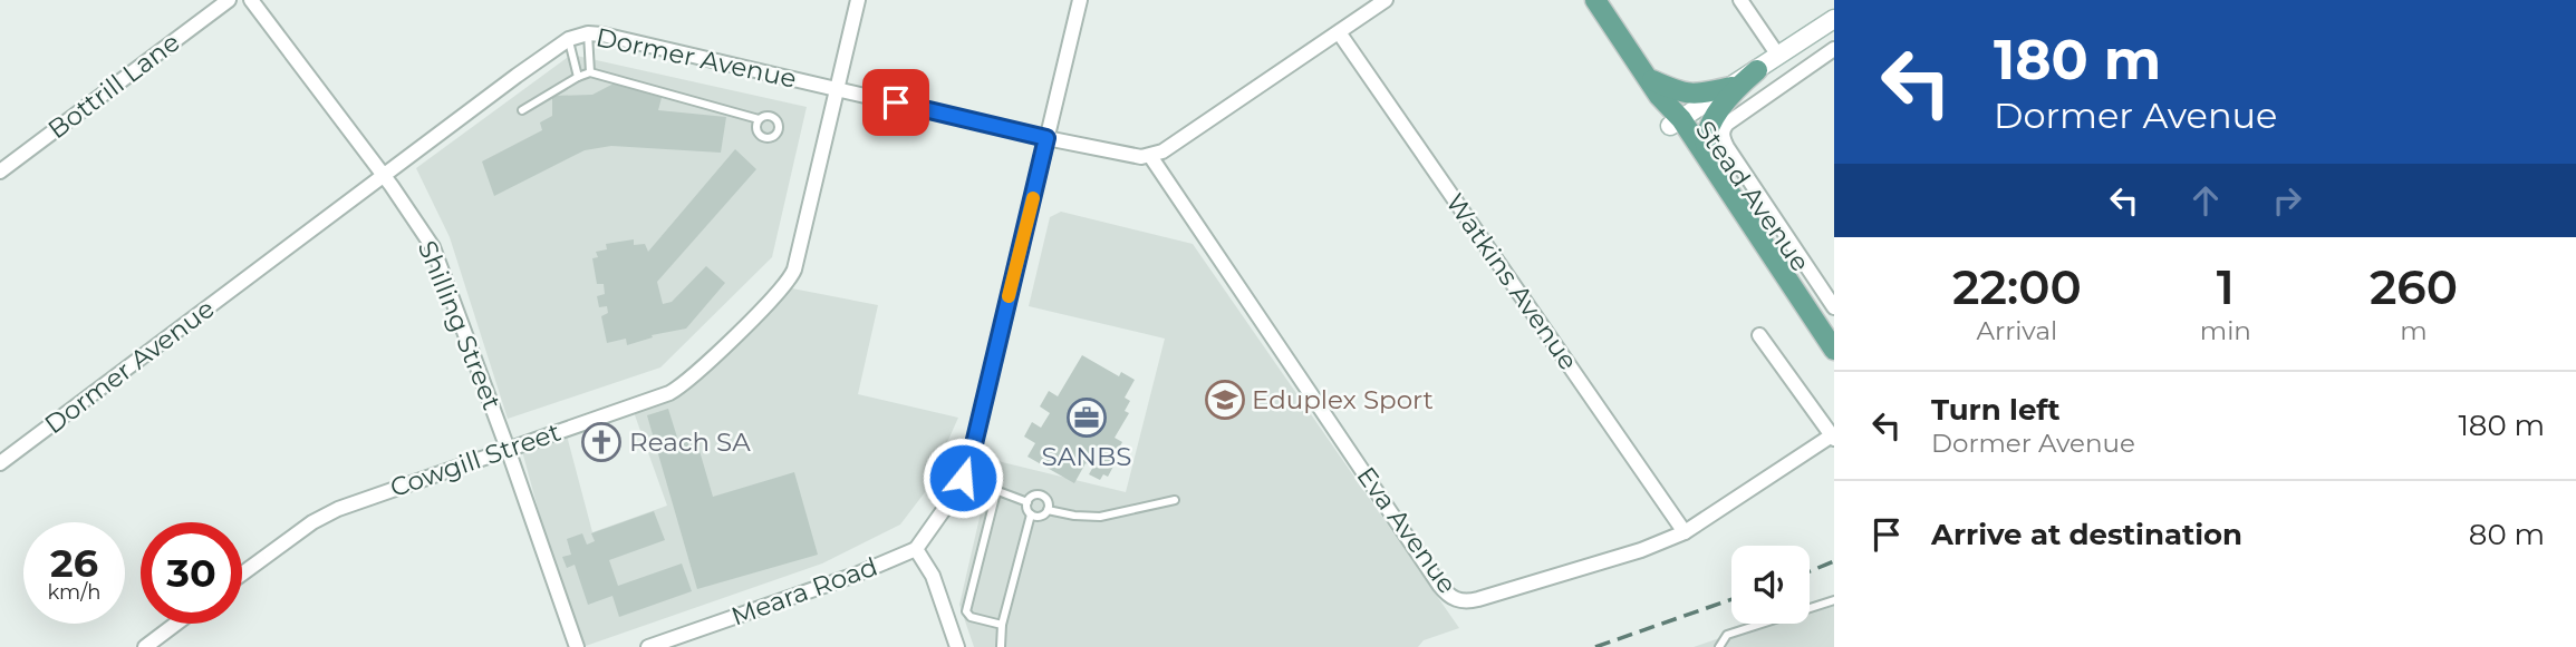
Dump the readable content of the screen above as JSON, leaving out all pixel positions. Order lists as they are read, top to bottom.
{
  "streets": {
    "main road": ["Stead Avenue"],
    "street": [
      "Dormer Avenue",
      "Bottrill Lane",
      "Watkins Avenue",
      "Shilling Street",
      "Cowgill Street",
      "Eva Avenue",
      "Meara Road"
    ]
  },
  "crossings": [
    ["Dormer Avenue", "Shilling Street"],
    ["Dormer Avenue", "Cowgill Street"],
    ["Dormer Avenue", "Eva Avenue"],
    ["Watkins Avenue", "Eva Avenue"],
    ["Shilling Street", "Cowgill Street"]
  ],
  "places": {
    "school or university": ["Eduplex Sport"],
    "office": ["SANBS"],
    "church": ["Reach SA"]
  },
  "page": {
    "turn": ["180 m", "Dormer Avenue"],
    "eta": [
      "22:00",
      "Arrival",
      "1",
      "min",
      "260",
      "m"
    ],
    "list": [
      {
        "name": "Turn left",
        "note": "Dormer Avenue",
        "value": "180 m"
      },
      {
        "name": "Arrive at destination",
        "value": "80 m"
      }
    ],
    "speed": "26 km/h",
    "limit": "30"
  }
}
